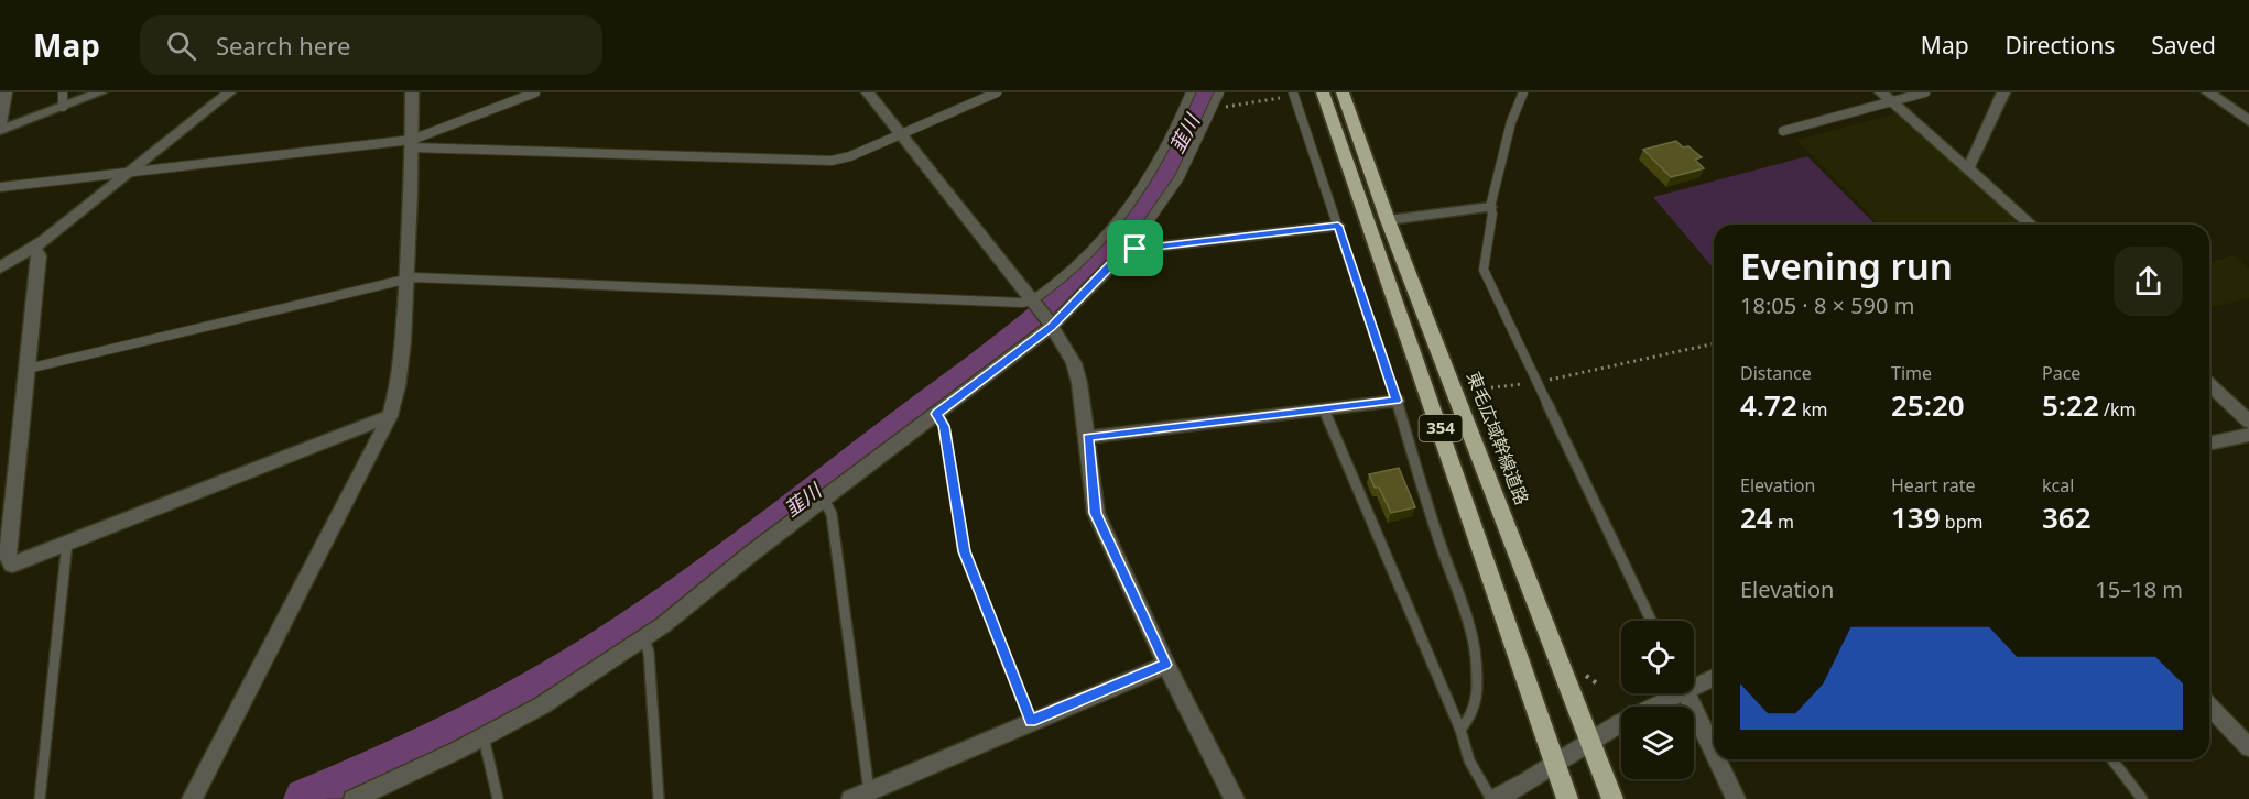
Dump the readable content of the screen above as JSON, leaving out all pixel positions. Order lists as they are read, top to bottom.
{
  "streets": {
    "highway": ["354", "東毛広域幹線道路"]
  },
  "water": ["韮川"],
  "page": {
    "header": "Map",
    "search": "Search here",
    "nav": ["Map", "Directions", "Saved"],
    "heading": ["Evening run", "18:05 · 8 × 590 m"],
    "stats": [
      ["Distance", "4.72 km"],
      ["Time", "25:20"],
      ["Pace", "5:22 /km"],
      ["Elevation", "24 m"],
      ["Heart rate", "139 bpm"],
      ["kcal", "362"]
    ],
    "chart": ["Elevation", "15–18 m"]
  }
}
